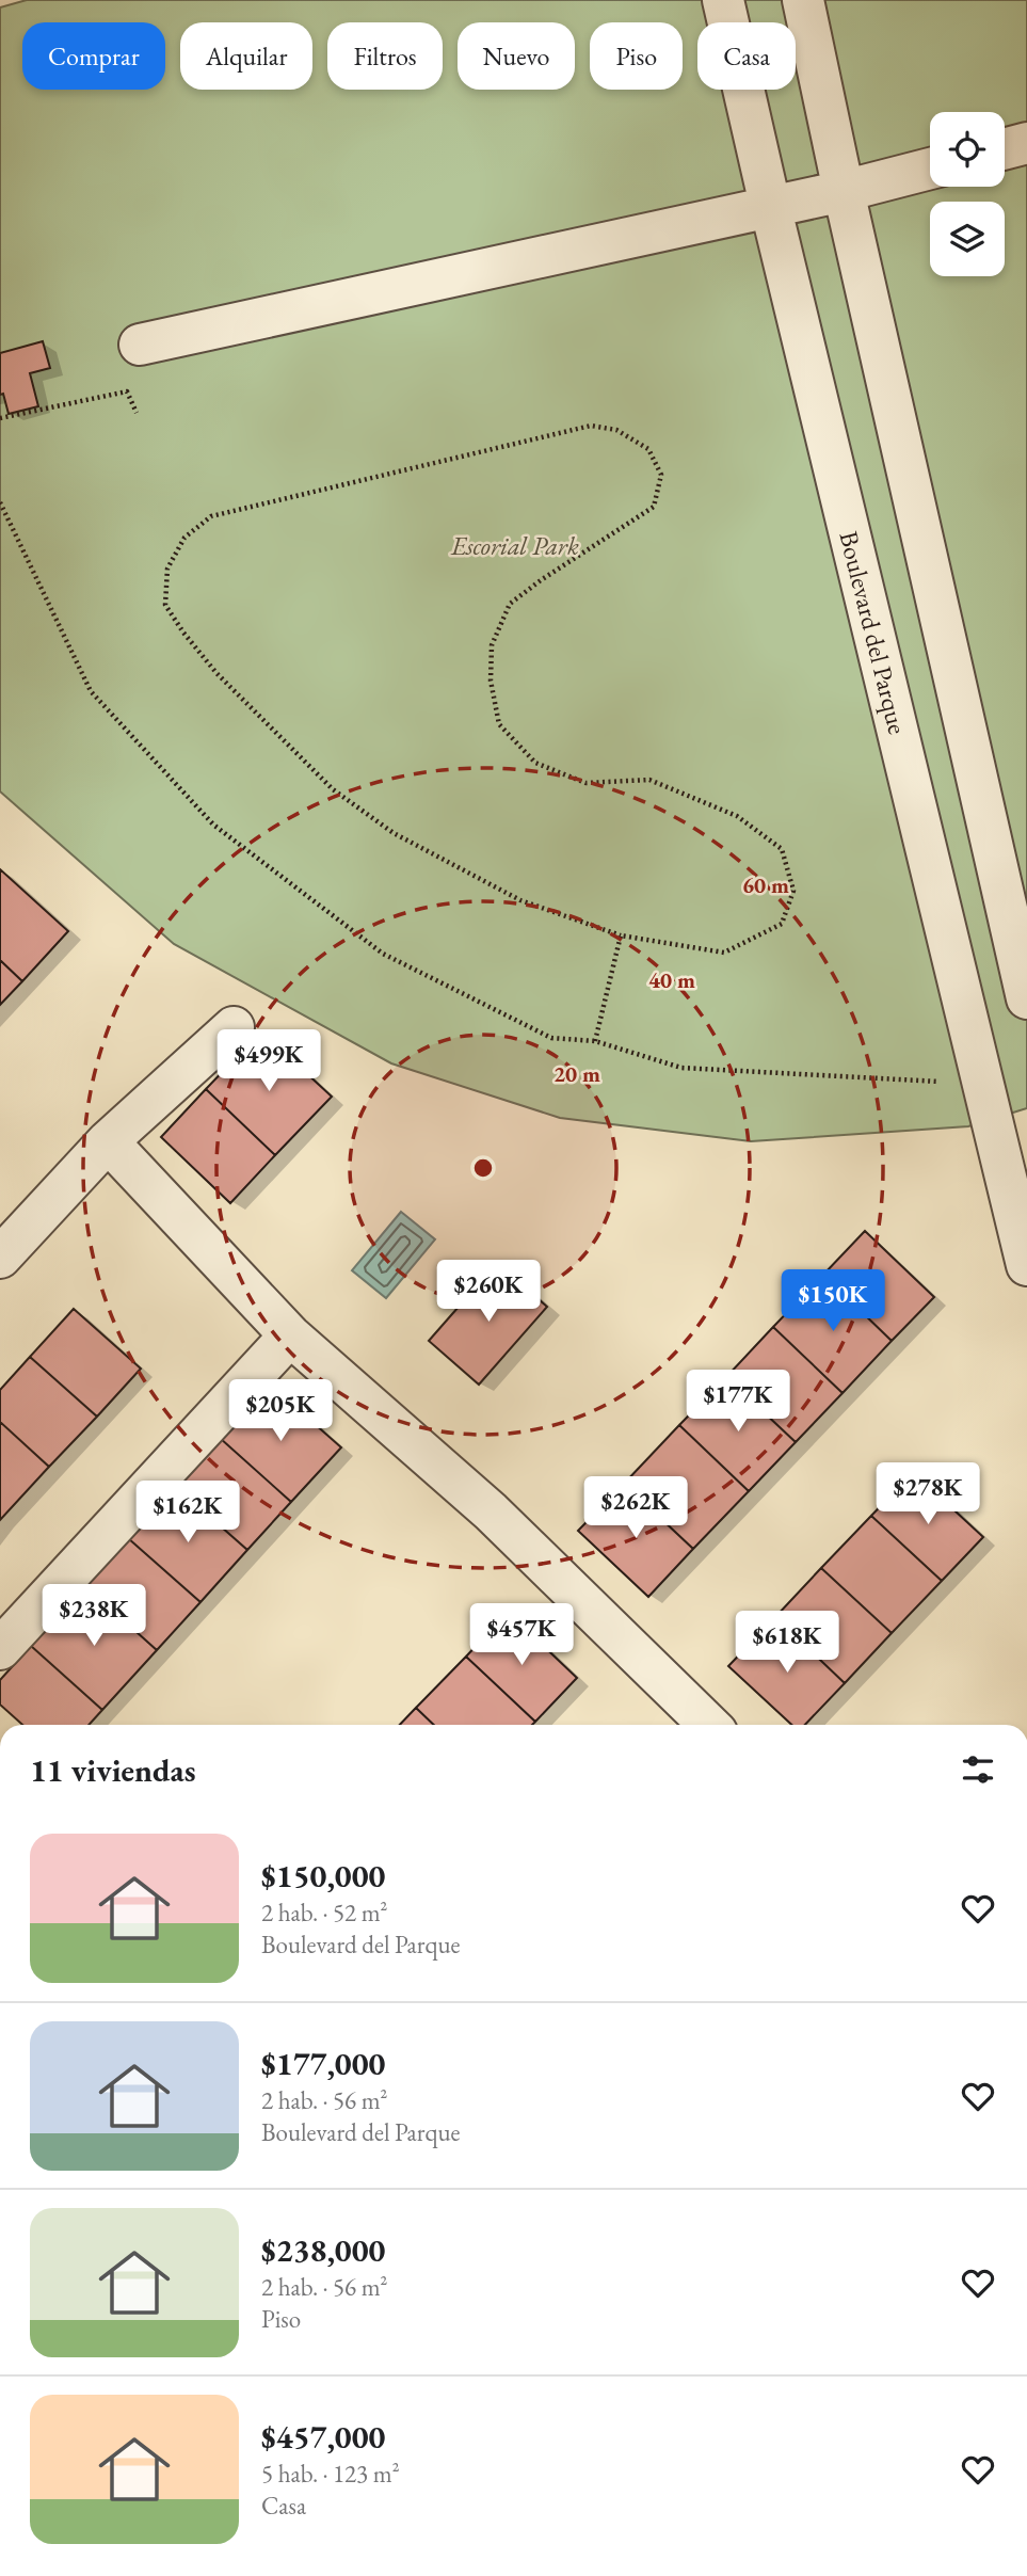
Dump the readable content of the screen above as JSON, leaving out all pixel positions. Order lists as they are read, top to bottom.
{
  "streets": {
    "street": ["Boulevard del Parque"]
  },
  "parks": ["Escorial Park"],
  "page": {
    "chip": [
      "Comprar",
      "Alquilar",
      "Filtros",
      "Nuevo",
      "Piso",
      "Casa"
    ],
    "price": [
      "$499K",
      "$260K",
      "$150K",
      "$177K",
      "$205K",
      "$278K",
      "$262K",
      "$162K",
      "$238K",
      "$457K",
      "$618K"
    ],
    "heading": "11 viviendas",
    "list": [
      {
        "name": "$150,000",
        "note": "2 hab. · 52 m² · Boulevard del Parque"
      },
      {
        "name": "$177,000",
        "note": "2 hab. · 56 m² · Boulevard del Parque"
      },
      {
        "name": "$238,000",
        "note": "2 hab. · 56 m² · Piso"
      },
      {
        "name": "$457,000",
        "note": "5 hab. · 123 m² · Casa"
      }
    ]
  },
  "rings": ["60 m", "40 m", "20 m"]
}
